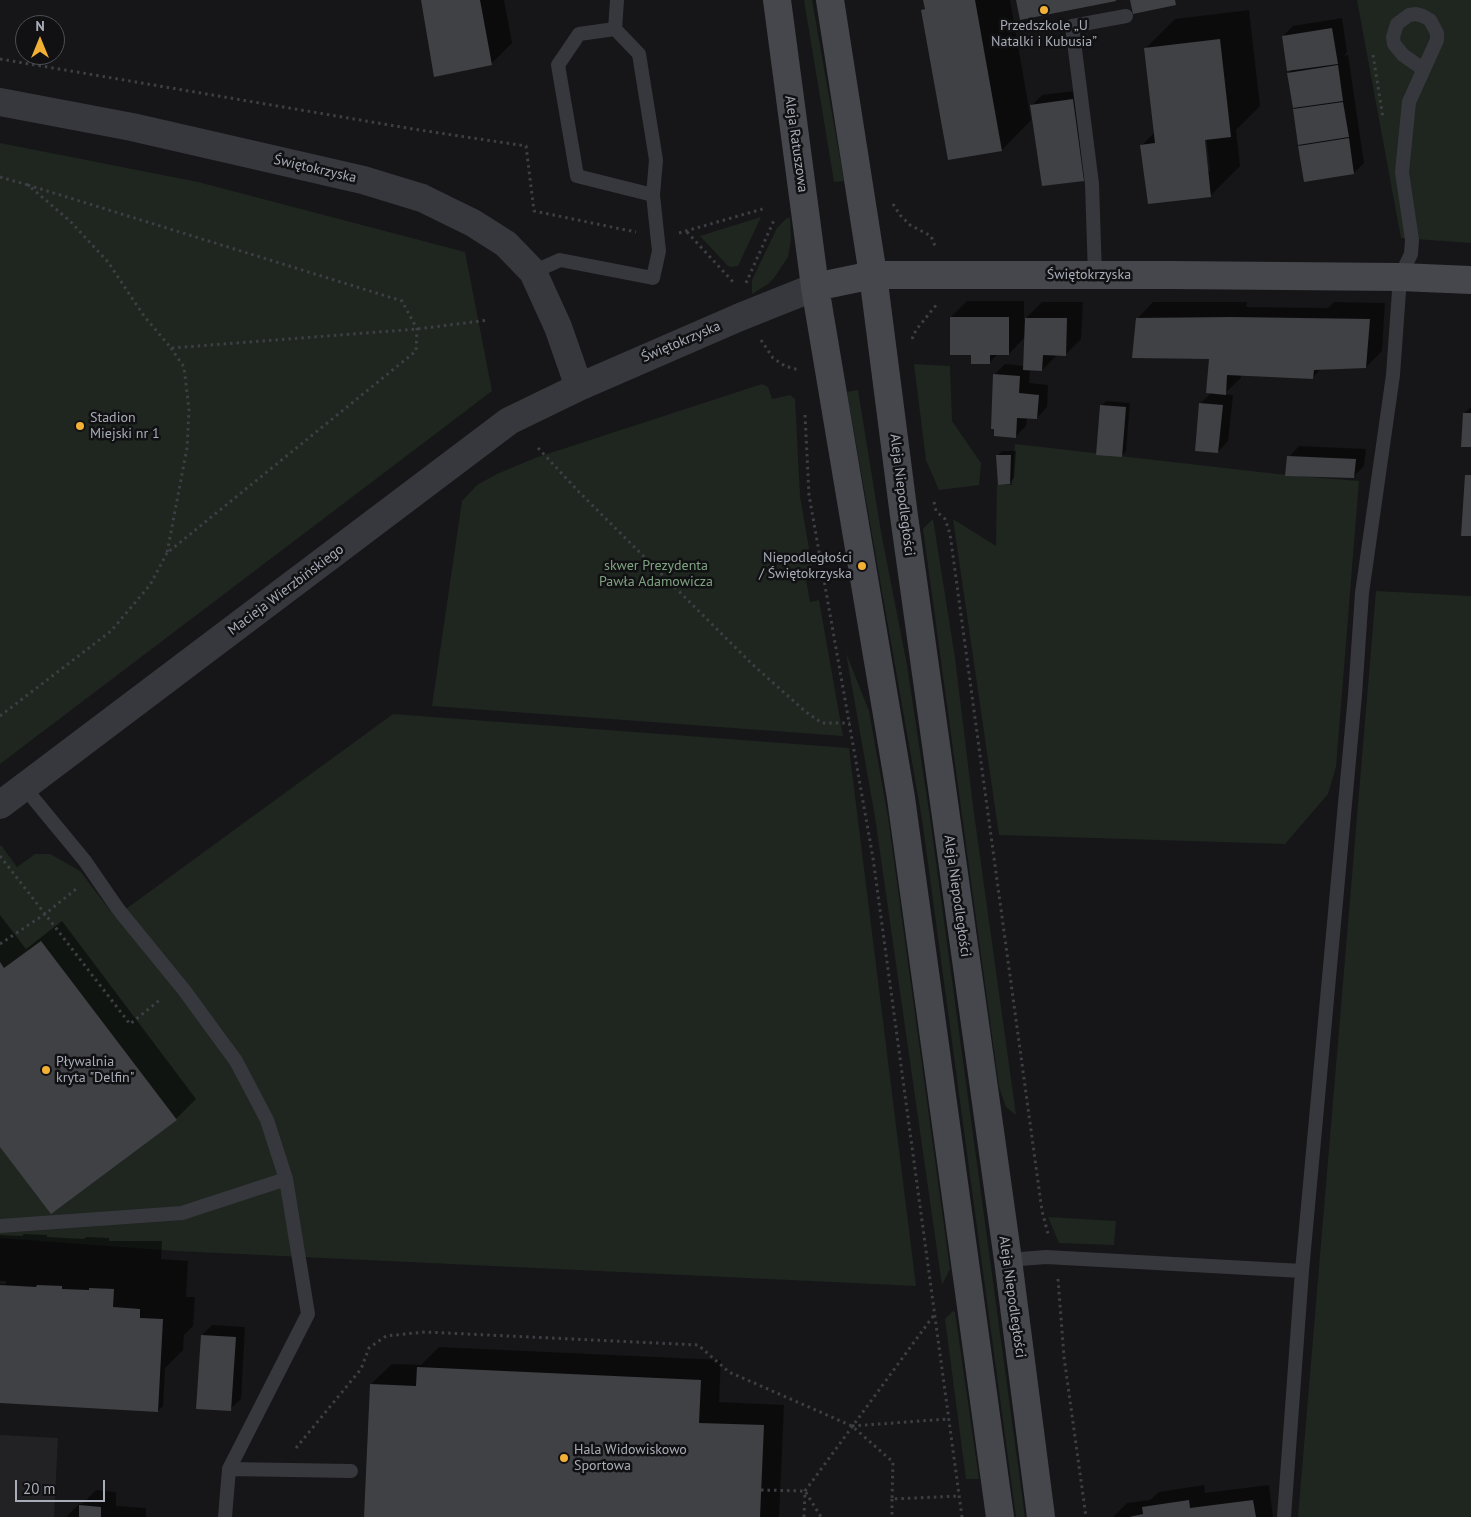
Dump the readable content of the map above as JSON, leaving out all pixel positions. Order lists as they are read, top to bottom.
{
  "streets": {
    "street": [
      "Aleja Ratuszowa",
      "Świętokrzyska",
      "Aleja Niepodległości",
      "Macieja Wierzbińskiego"
    ]
  },
  "crossings": [
    ["Aleja Ratuszowa", "Świętokrzyska"],
    ["Świętokrzyska", "Aleja Niepodległości"],
    ["Świętokrzyska", "Macieja Wierzbińskiego"]
  ],
  "parks": ["skwer Prezydenta Pawła Adamowicza"],
  "places": [
    "Przedszkole „U Natalki i Kubusia”",
    "Stadion Miejski nr 1",
    "Niepodległości / Świętokrzyska",
    "Pływalnia kryta \"Delfin\"",
    "Hala Widowiskowo Sportowa"
  ],
  "scale_bar": "20 m",
  "north": "top"
}
